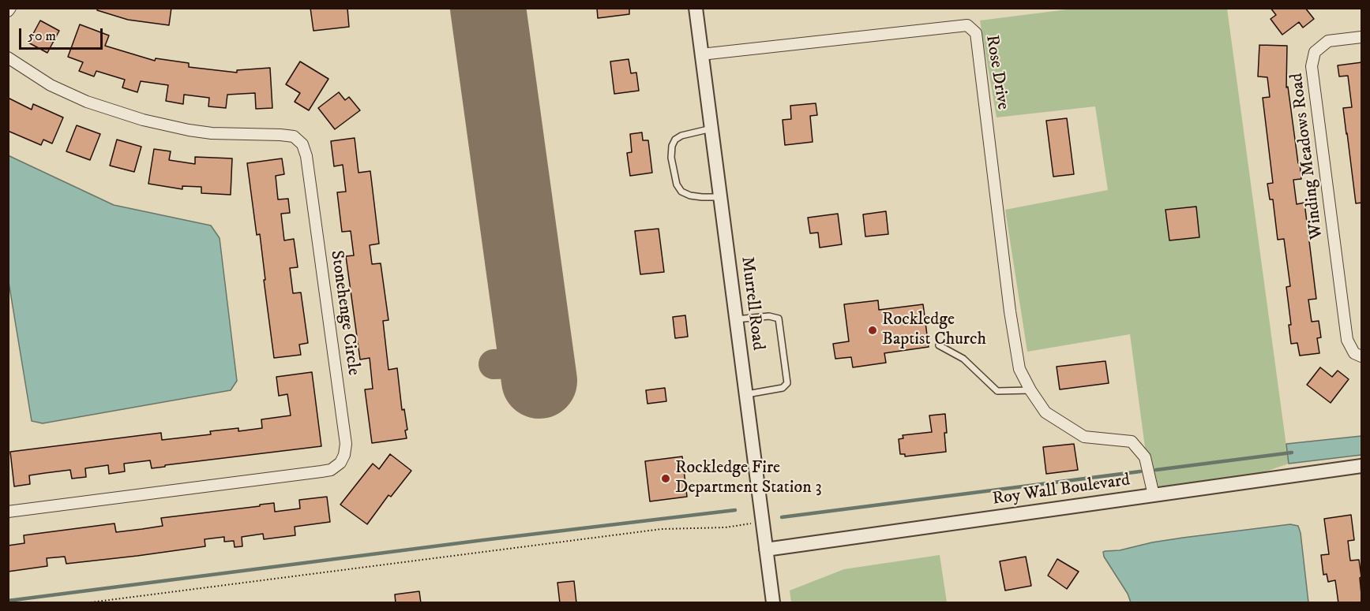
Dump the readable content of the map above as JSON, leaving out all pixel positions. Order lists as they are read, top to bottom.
{
  "streets": {
    "street": [
      "Rose Drive",
      "Winding Meadows Road",
      "Murrell Road",
      "Stonehenge Circle",
      "Roy Wall Boulevard"
    ]
  },
  "crossings": [
    ["Rose Drive", "Murrell Road"],
    ["Rose Drive", "Roy Wall Boulevard"],
    ["Murrell Road", "Roy Wall Boulevard"]
  ],
  "places": ["Rockledge Baptist Church", "Rockledge Fire Department Station 3"],
  "scale_bar": "50 m"
}
